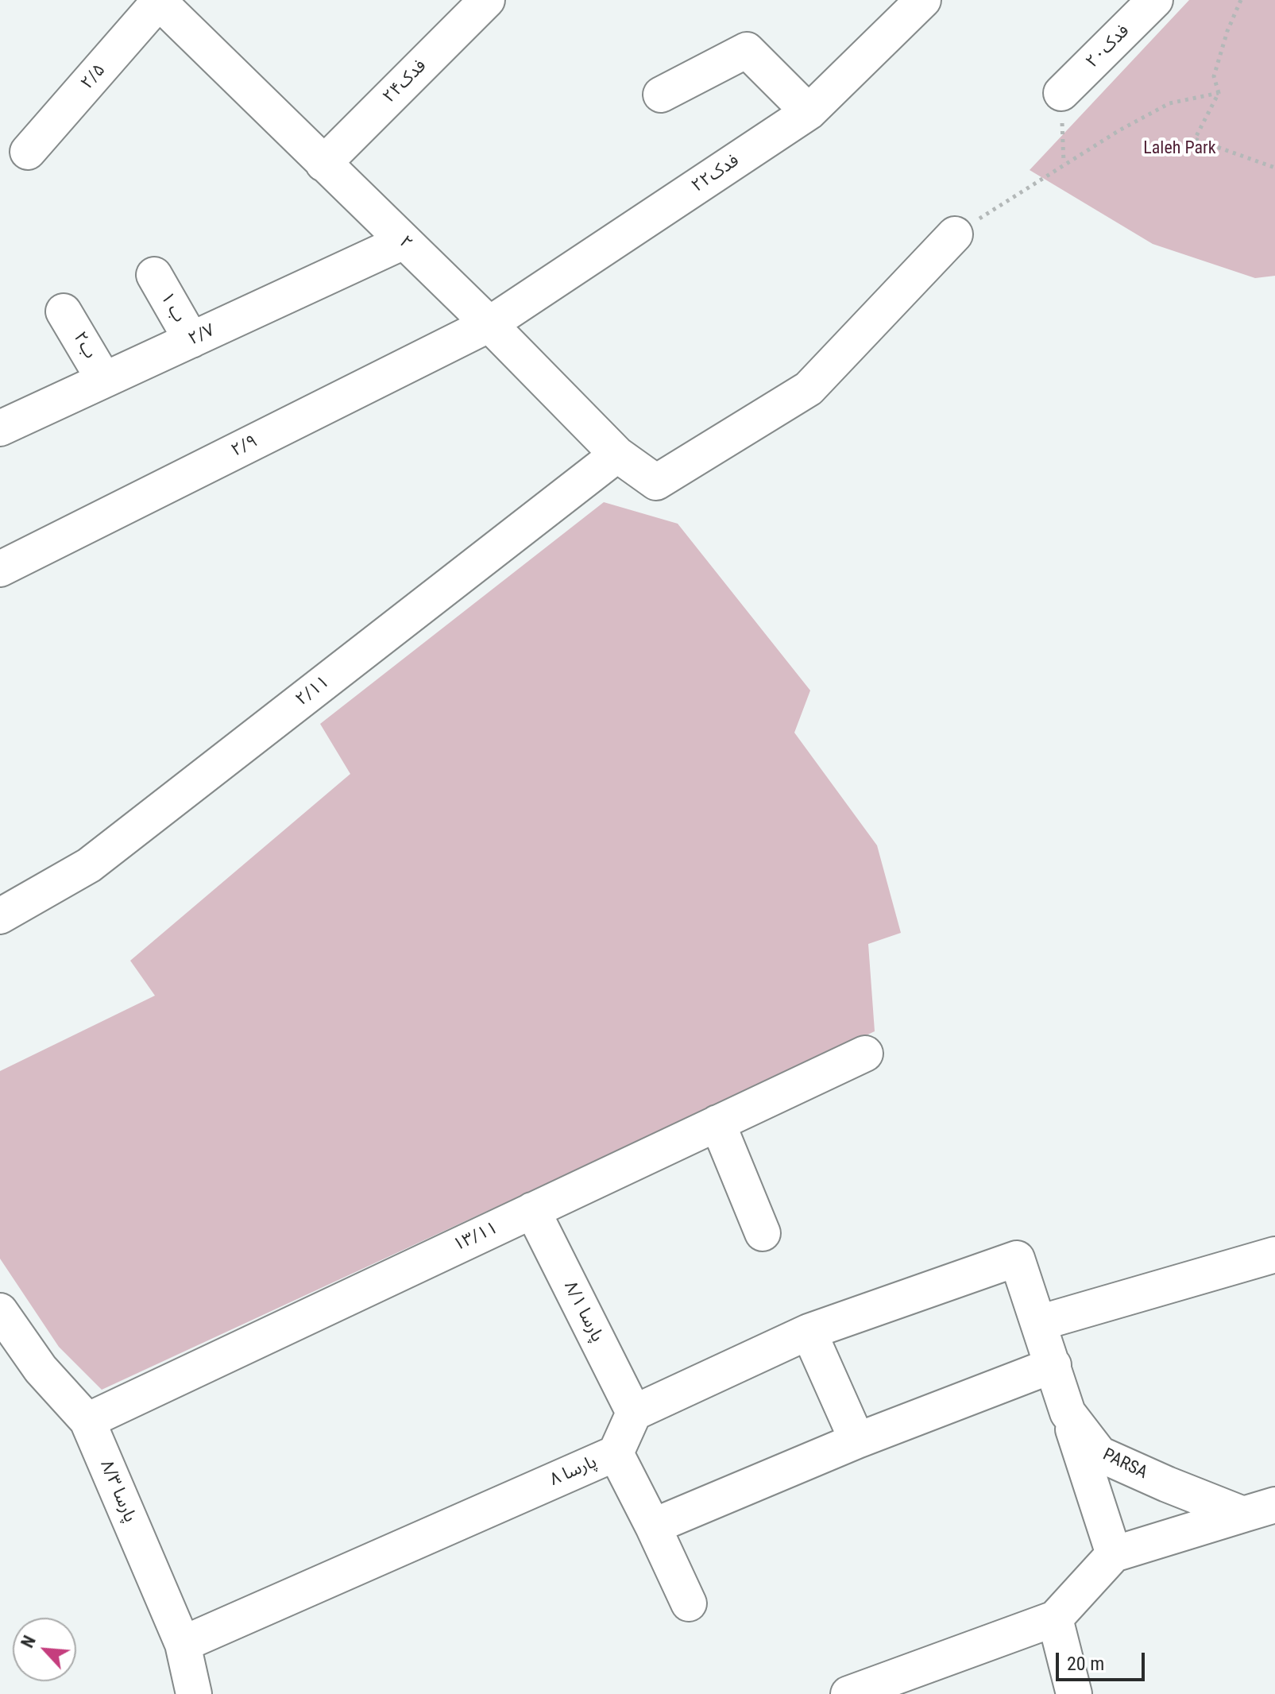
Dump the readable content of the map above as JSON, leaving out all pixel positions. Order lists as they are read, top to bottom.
{
  "streets": {
    "street": [
      "فدک۲۰",
      "۲/۵",
      "فدک۲۴",
      "فدک۲۲",
      "۲",
      "۱ ب",
      "۲/۷",
      "۲ب",
      "۲/۹",
      "۲/۱۱",
      "۱۳/۱۱",
      "۸/۱ پارسا",
      "PARSA",
      "۸ پارسا",
      "۸/۳ پارسا"
    ]
  },
  "crossings": [
    ["۲/۵", "۲"],
    ["فدک۲۴", "۲"],
    ["فدک۲۲", "۲"],
    ["فدک۲۲", "۲/۹"],
    ["۲", "۲/۷"],
    ["۲", "۲/۹"],
    ["۲", "۲/۱۱"],
    ["۱ ب", "۲/۷"],
    ["۲/۷", "۲ب"],
    ["۱۳/۱۱", "۸/۱ پارسا"],
    ["۱۳/۱۱", "۸/۳ پارسا"],
    ["۸/۱ پارسا", "۸ پارسا"],
    ["۸ پارسا", "۸/۳ پارسا"]
  ],
  "parks": ["Laleh Park"],
  "scale_bar": "20 m",
  "north": "top left"
}
